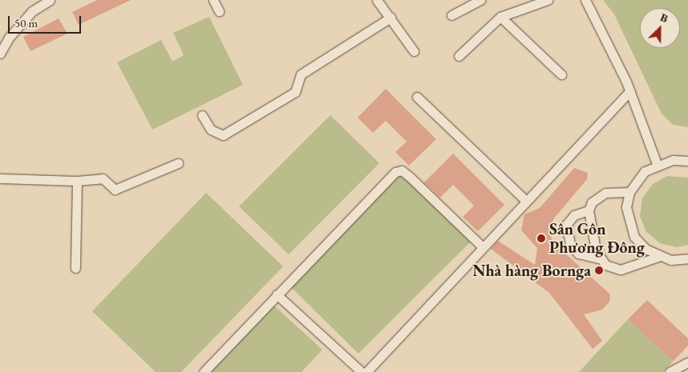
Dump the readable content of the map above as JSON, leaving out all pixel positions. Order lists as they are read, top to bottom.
{
  "places": ["Sân Gôn Phương Đông", "Nhà hàng Bornga"],
  "scale_bar": "50 m",
  "north": "top right"
}
